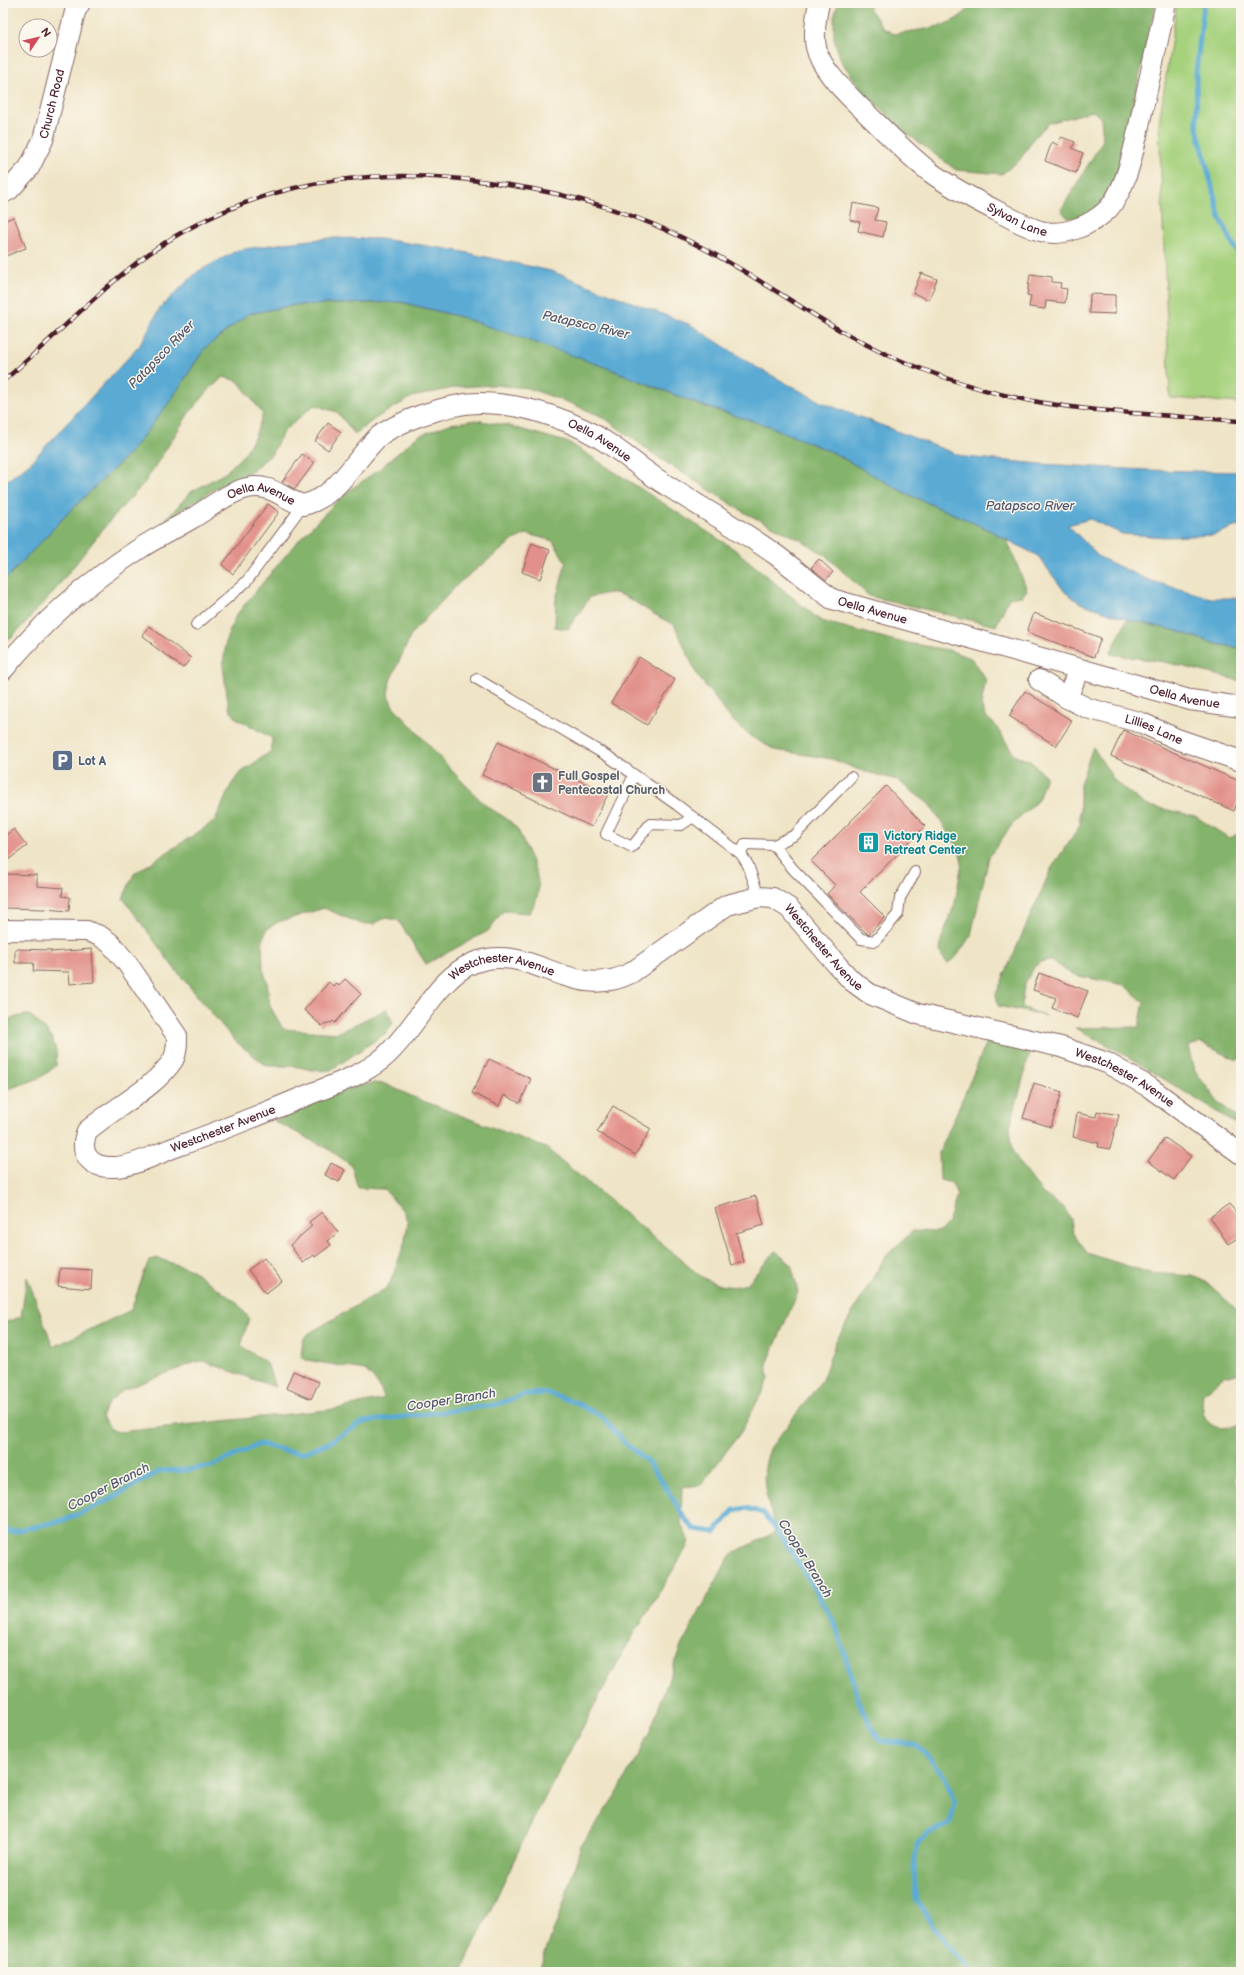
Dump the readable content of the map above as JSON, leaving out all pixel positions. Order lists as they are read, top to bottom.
{
  "streets": {
    "street": [
      "Church Road",
      "Sylvan Lane",
      "Oella Avenue",
      "Lillies Lane",
      "Westchester Avenue"
    ]
  },
  "water": ["Patapsco River", "Cooper Branch"],
  "places": {
    "parking": ["Lot A"],
    "church": ["Full Gospel Pentecostal Church"],
    "building": ["Victory Ridge Retreat Center"]
  },
  "north": "top right"
}
